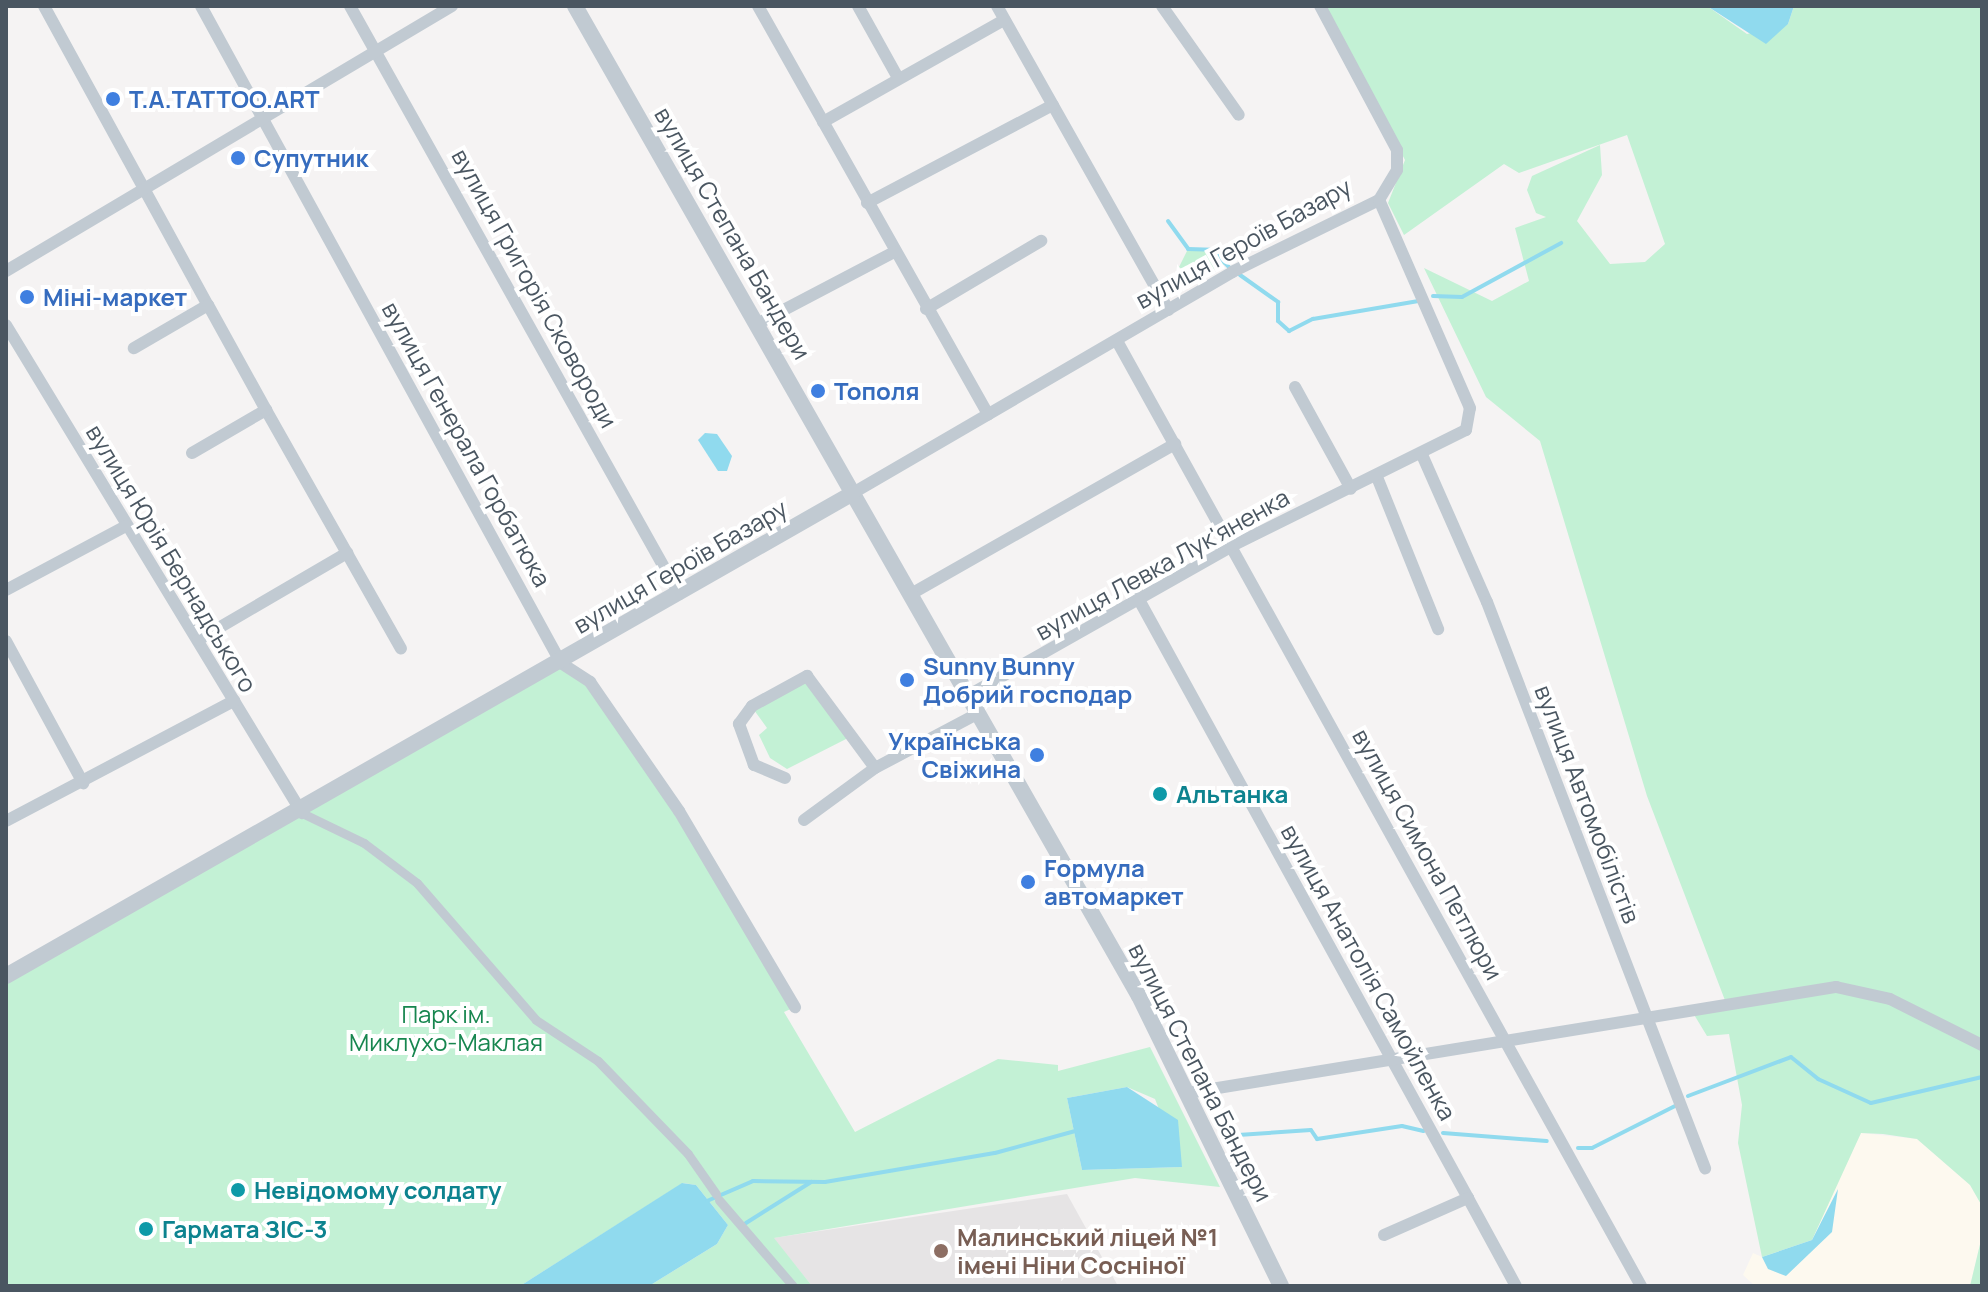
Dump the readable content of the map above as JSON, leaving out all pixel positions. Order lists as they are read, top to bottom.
{
  "streets": {
    "street": [
      "вулиця Степана Бандери",
      "вулиця Героїв Базару",
      "вулиця Григорія Сковороди",
      "вулиця Генерала Горбатюка",
      "вулиця Юрія Бернадського",
      "вулиця Левка Лук'яненка",
      "вулиця Автомобілістів",
      "вулиця Симона Петлюри",
      "вулиця Анатолія Самойленка"
    ]
  },
  "crossings": [
    ["вулиця Степана Бандери", "вулиця Героїв Базару"],
    ["вулиця Степана Бандери", "вулиця Левка Лук'яненка"],
    ["вулиця Героїв Базару", "вулиця Григорія Сковороди"],
    ["вулиця Героїв Базару", "вулиця Генерала Горбатюка"],
    ["вулиця Героїв Базару", "вулиця Юрія Бернадського"],
    ["вулиця Героїв Базару", "вулиця Левка Лук'яненка"],
    ["вулиця Героїв Базару", "вулиця Симона Петлюри"],
    ["вулиця Левка Лук'яненка", "вулиця Автомобілістів"],
    ["вулиця Левка Лук'яненка", "вулиця Симона Петлюри"],
    ["вулиця Левка Лук'яненка", "вулиця Анатолія Самойленка"]
  ],
  "parks": ["Парк ім. Миклухо-Маклая"],
  "places": [
    "T.A.TATTOO.ART",
    "Супутник",
    "Міні-маркет",
    "Тополя",
    "Sunny Bunny Добрий господар",
    "Українська Свіжина",
    "Альтанка",
    "Fормула автомаркет",
    "Невідомому солдату",
    "Гармата ЗІС-3",
    "Малинський ліцей №1 імені Ніни Сосніної"
  ]
}
